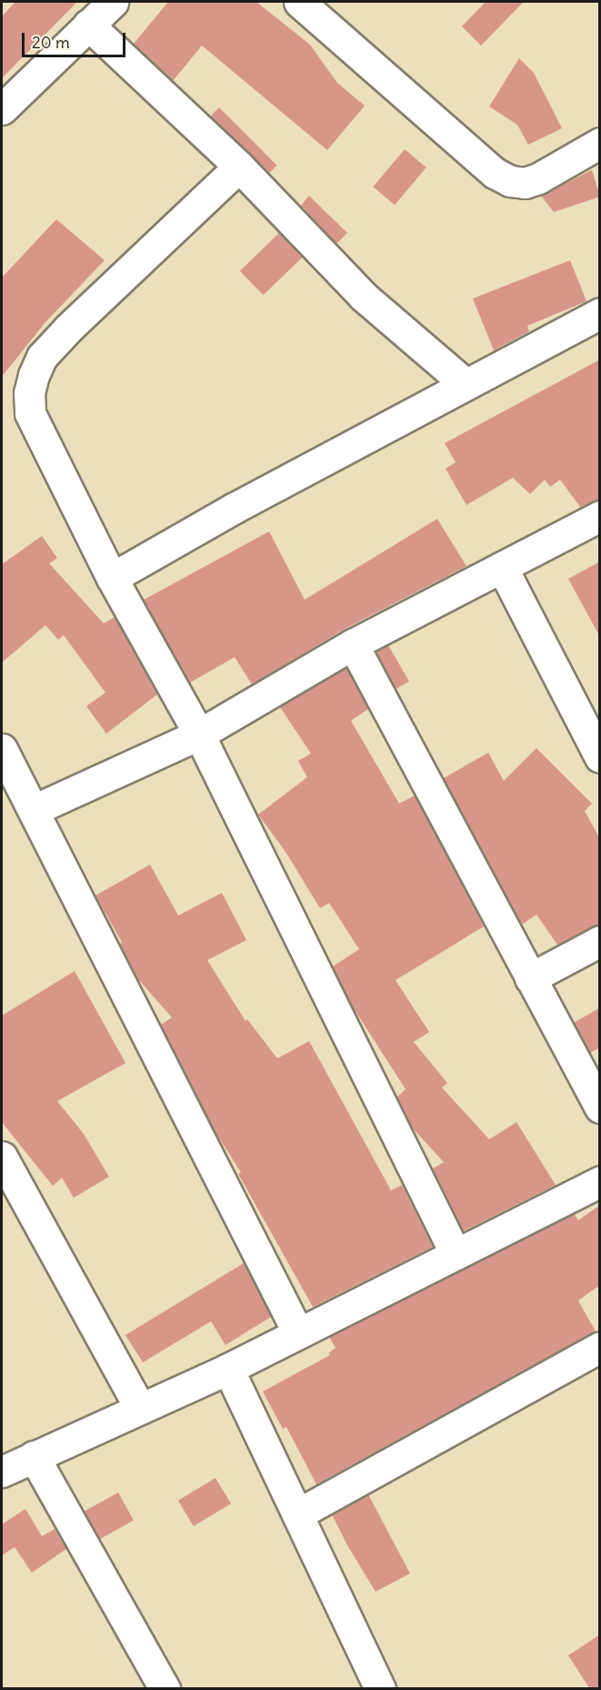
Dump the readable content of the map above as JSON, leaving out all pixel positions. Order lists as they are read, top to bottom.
{
  "scale_bar": "20 m"
}
